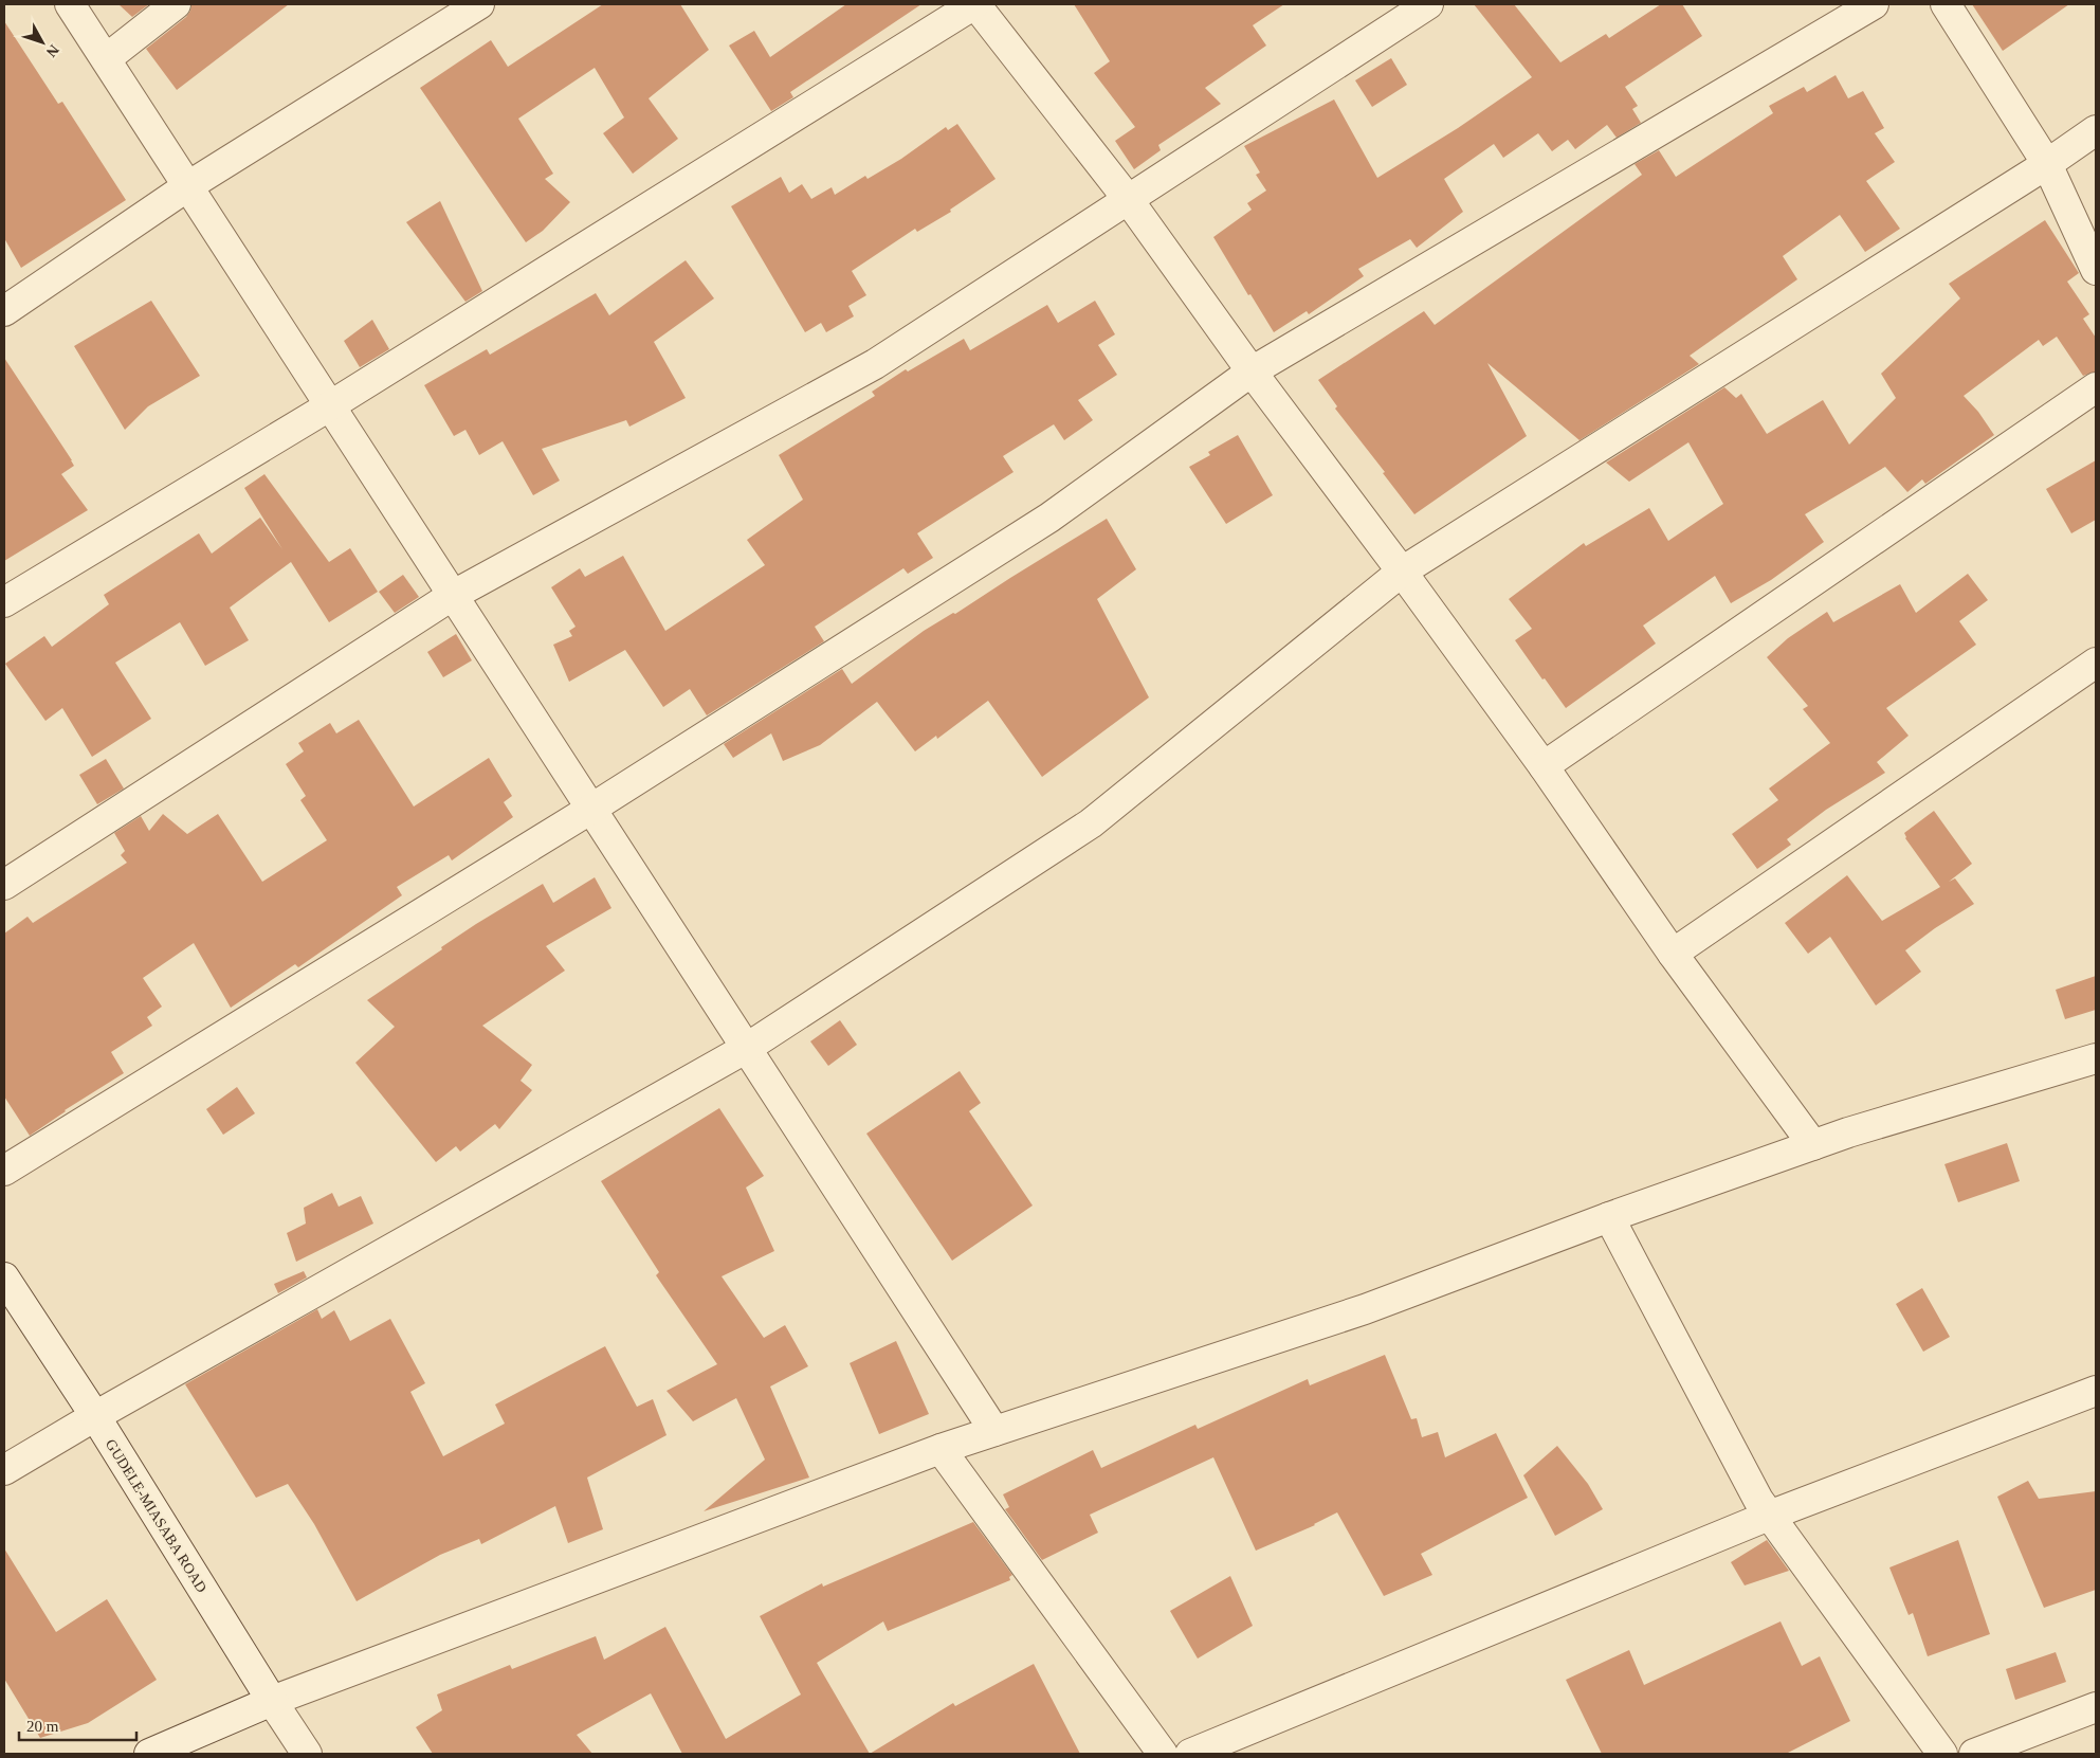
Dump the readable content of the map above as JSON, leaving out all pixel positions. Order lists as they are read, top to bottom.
{
  "streets": {
    "street": ["GUDELE-MIASABA ROAD"]
  },
  "scale_bar": "20 m",
  "north": "bottom right"
}
